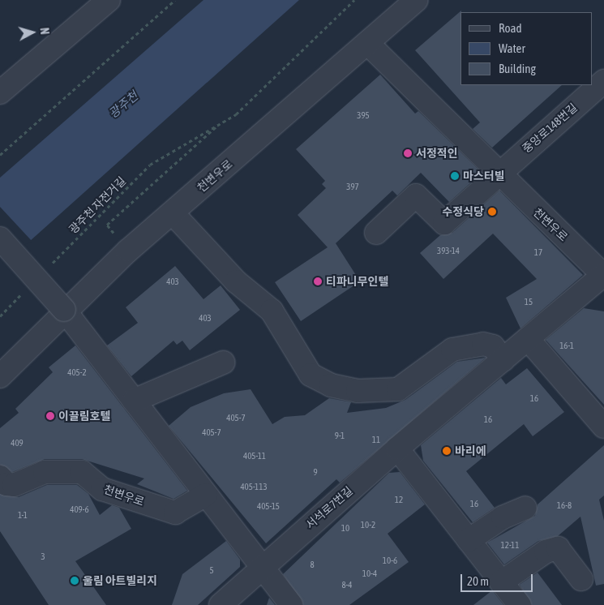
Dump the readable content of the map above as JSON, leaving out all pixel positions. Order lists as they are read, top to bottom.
{
  "streets": {
    "street": ["중앙로148번길", "천변우로", "서석로7번길"],
    "path": ["광주천 자전거길"]
  },
  "crossings": [
    ["중앙로148번길", "천변우로"],
    ["천변우로", "서석로7번길"]
  ],
  "water": ["광주천"],
  "places": [
    "서정적인",
    "마스터빌",
    "수정식당",
    "티파니무인텔",
    "이끌림호텔",
    "바리에",
    "울림 아트빌리지"
  ],
  "house_numbers": [
    "395",
    "397",
    "393-14",
    "17",
    "403",
    "15",
    "403",
    "16-1",
    "405-2",
    "16",
    "405-7",
    "16",
    "405-7",
    "9-1",
    "11",
    "409",
    "405-11",
    "9",
    "405-113",
    "12",
    "16",
    "16-8",
    "405-15",
    "409-6",
    "1-1",
    "10-2",
    "10",
    "12-11",
    "3",
    "10-6",
    "8",
    "5",
    "10-4",
    "8-4"
  ],
  "legend": ["Road", "Water", "Building"],
  "scale_bar": "20 m",
  "north": "right"
}
